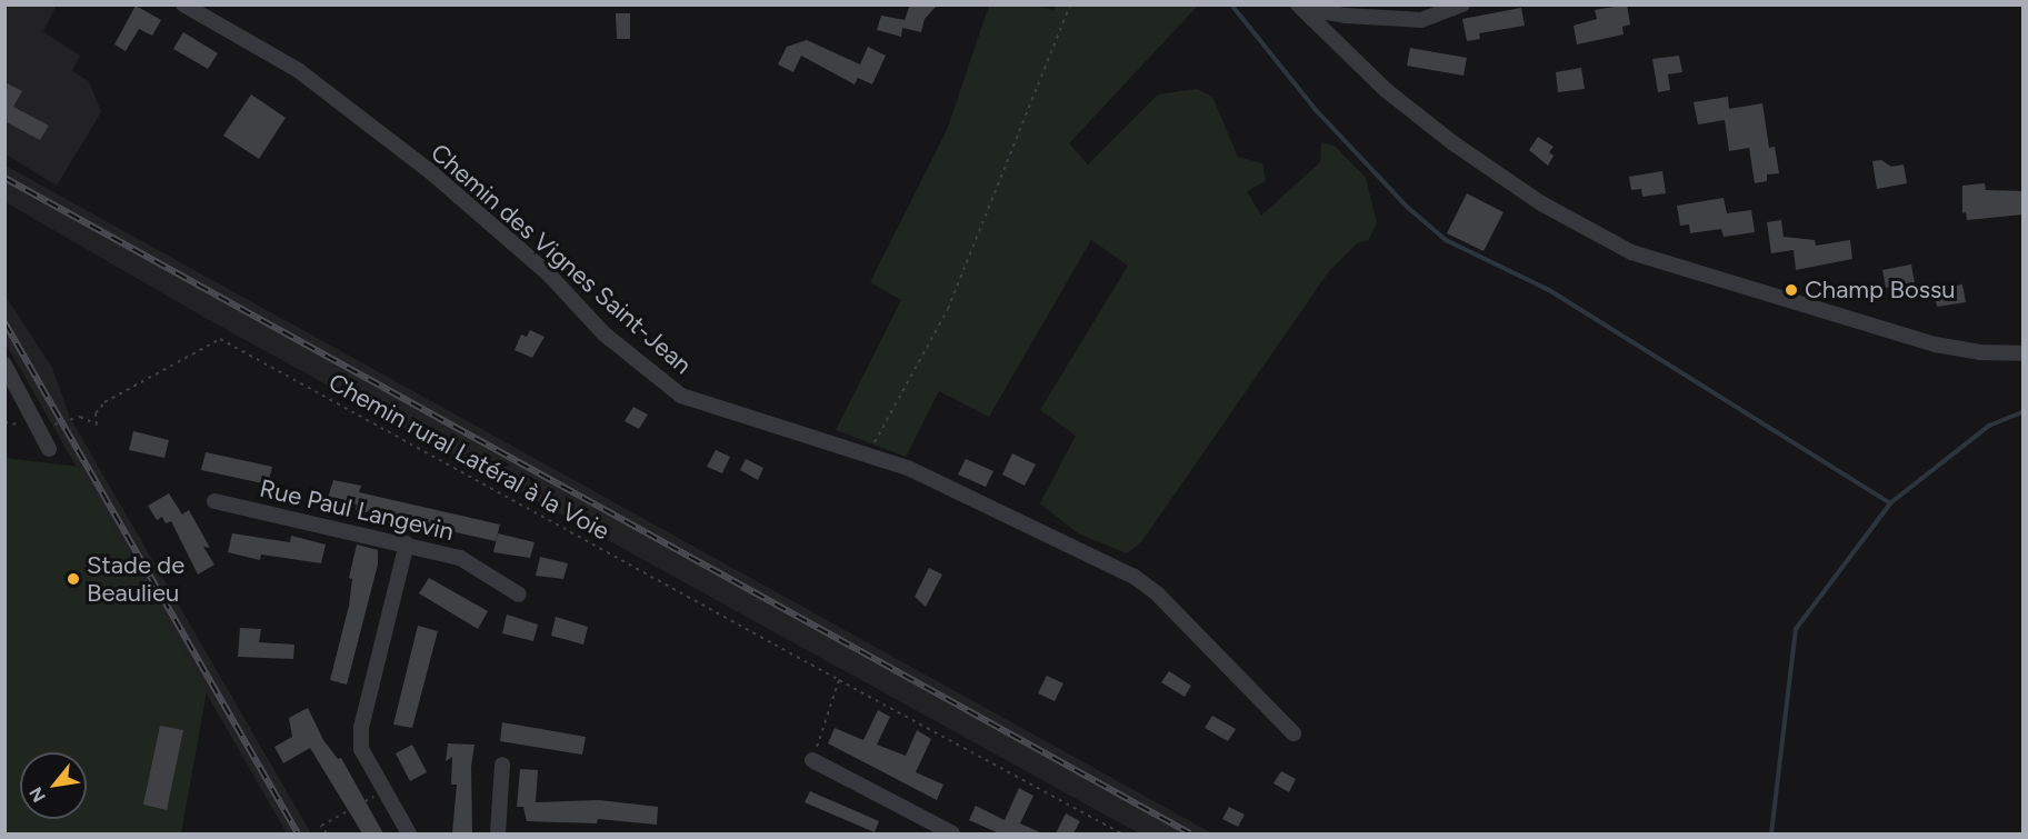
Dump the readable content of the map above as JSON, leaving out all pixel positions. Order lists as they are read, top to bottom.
{
  "streets": {
    "street": ["Chemin des Vignes Saint-Jean", "Rue Paul Langevin"],
    "path": ["Chemin rural Latéral à la Voie"]
  },
  "places": ["Champ Bossu", "Stade de Beaulieu"],
  "north": "bottom left"
}
